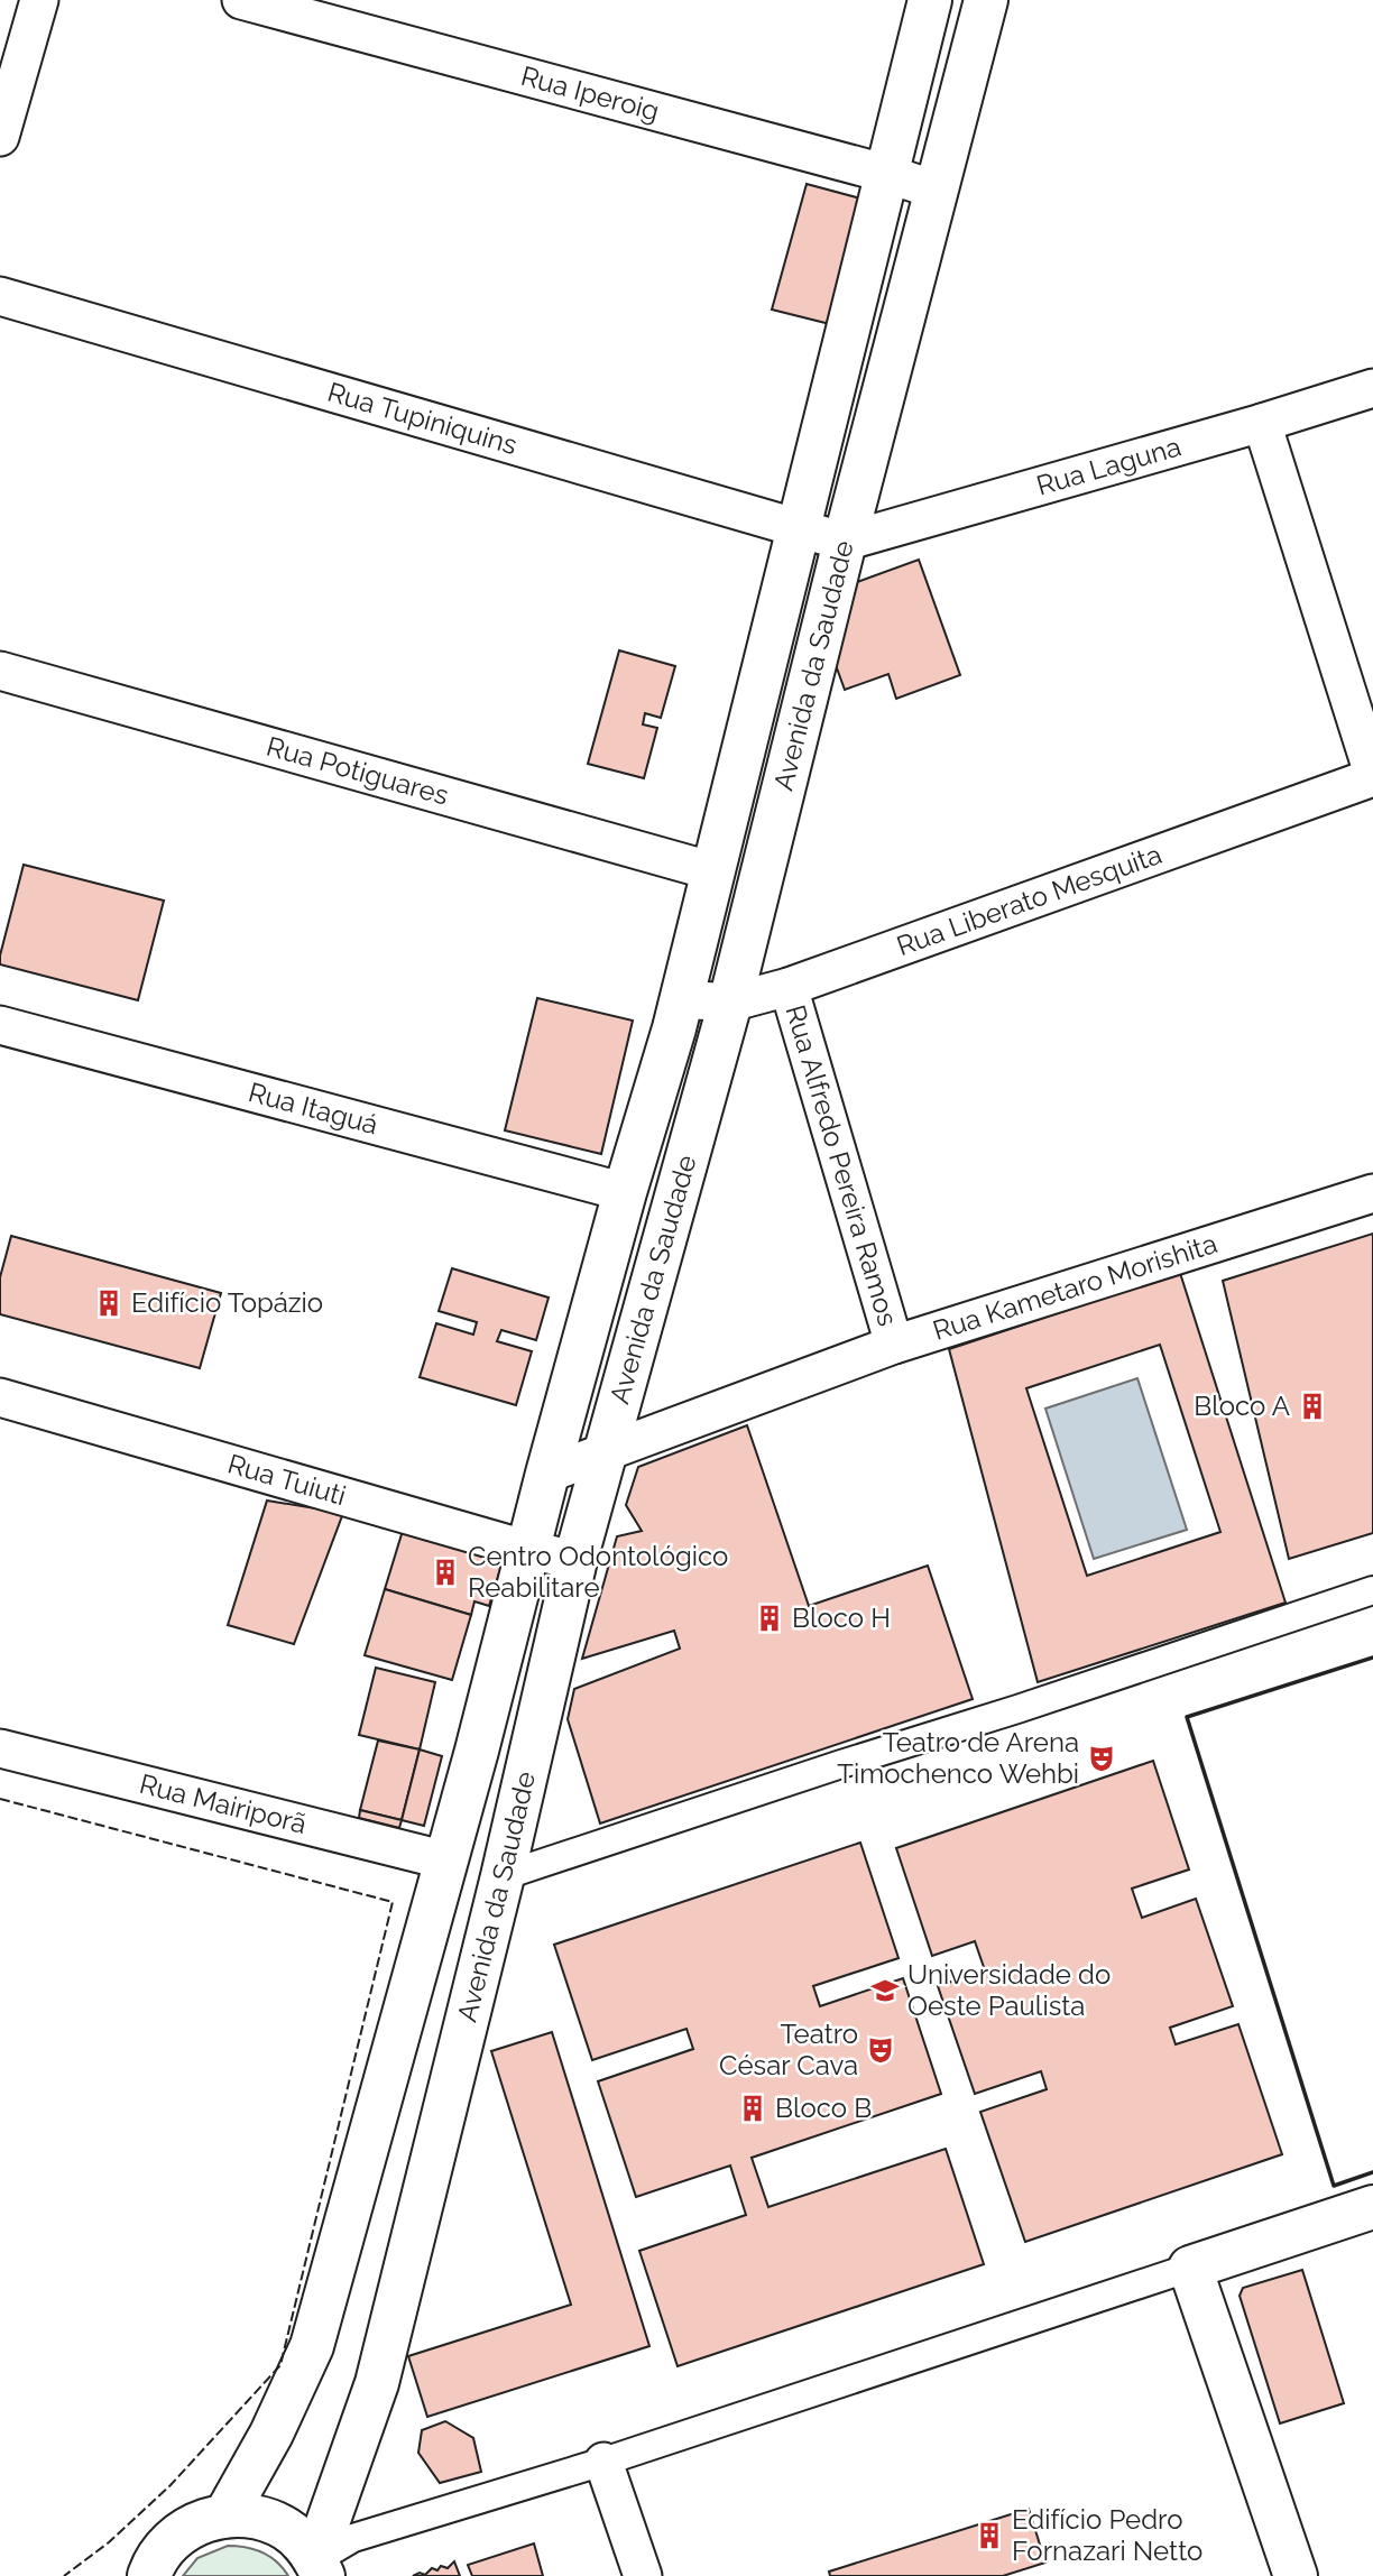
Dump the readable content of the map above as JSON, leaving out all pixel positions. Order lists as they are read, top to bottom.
{
  "streets": {
    "street": [
      "Rua Iperoig",
      "Rua Tupiniquins",
      "Rua Laguna",
      "Avenida da Saudade",
      "Rua Potiguares",
      "Rua Liberato Mesquita",
      "Rua Itaguá",
      "Rua Alfredo Pereira Ramos",
      "Rua Kametaro Morishita",
      "Rua Tuiuti",
      "Rua Mairiporã"
    ]
  },
  "crossings": [
    ["Rua Iperoig", "Avenida da Saudade"],
    ["Rua Tupiniquins", "Rua Laguna"],
    ["Rua Tupiniquins", "Avenida da Saudade"],
    ["Rua Laguna", "Avenida da Saudade"],
    ["Avenida da Saudade", "Rua Potiguares"],
    ["Avenida da Saudade", "Rua Liberato Mesquita"],
    ["Avenida da Saudade", "Rua Itaguá"],
    ["Avenida da Saudade", "Rua Kametaro Morishita"],
    ["Avenida da Saudade", "Rua Tuiuti"],
    ["Avenida da Saudade", "Rua Mairiporã"],
    ["Rua Liberato Mesquita", "Rua Alfredo Pereira Ramos"],
    ["Rua Alfredo Pereira Ramos", "Rua Kametaro Morishita"]
  ],
  "places": {
    "building": [
      "Edifício Topázio",
      "Bloco A",
      "Centro Odontológico Reabilitare",
      "Bloco H",
      "Bloco B",
      "Edifício Pedro Fornazari Netto"
    ],
    "theatre": ["Teatro de Arena Timochenco Wehbi", "Teatro César Cava"],
    "school or university": ["Universidade do Oeste Paulista"]
  }
}
